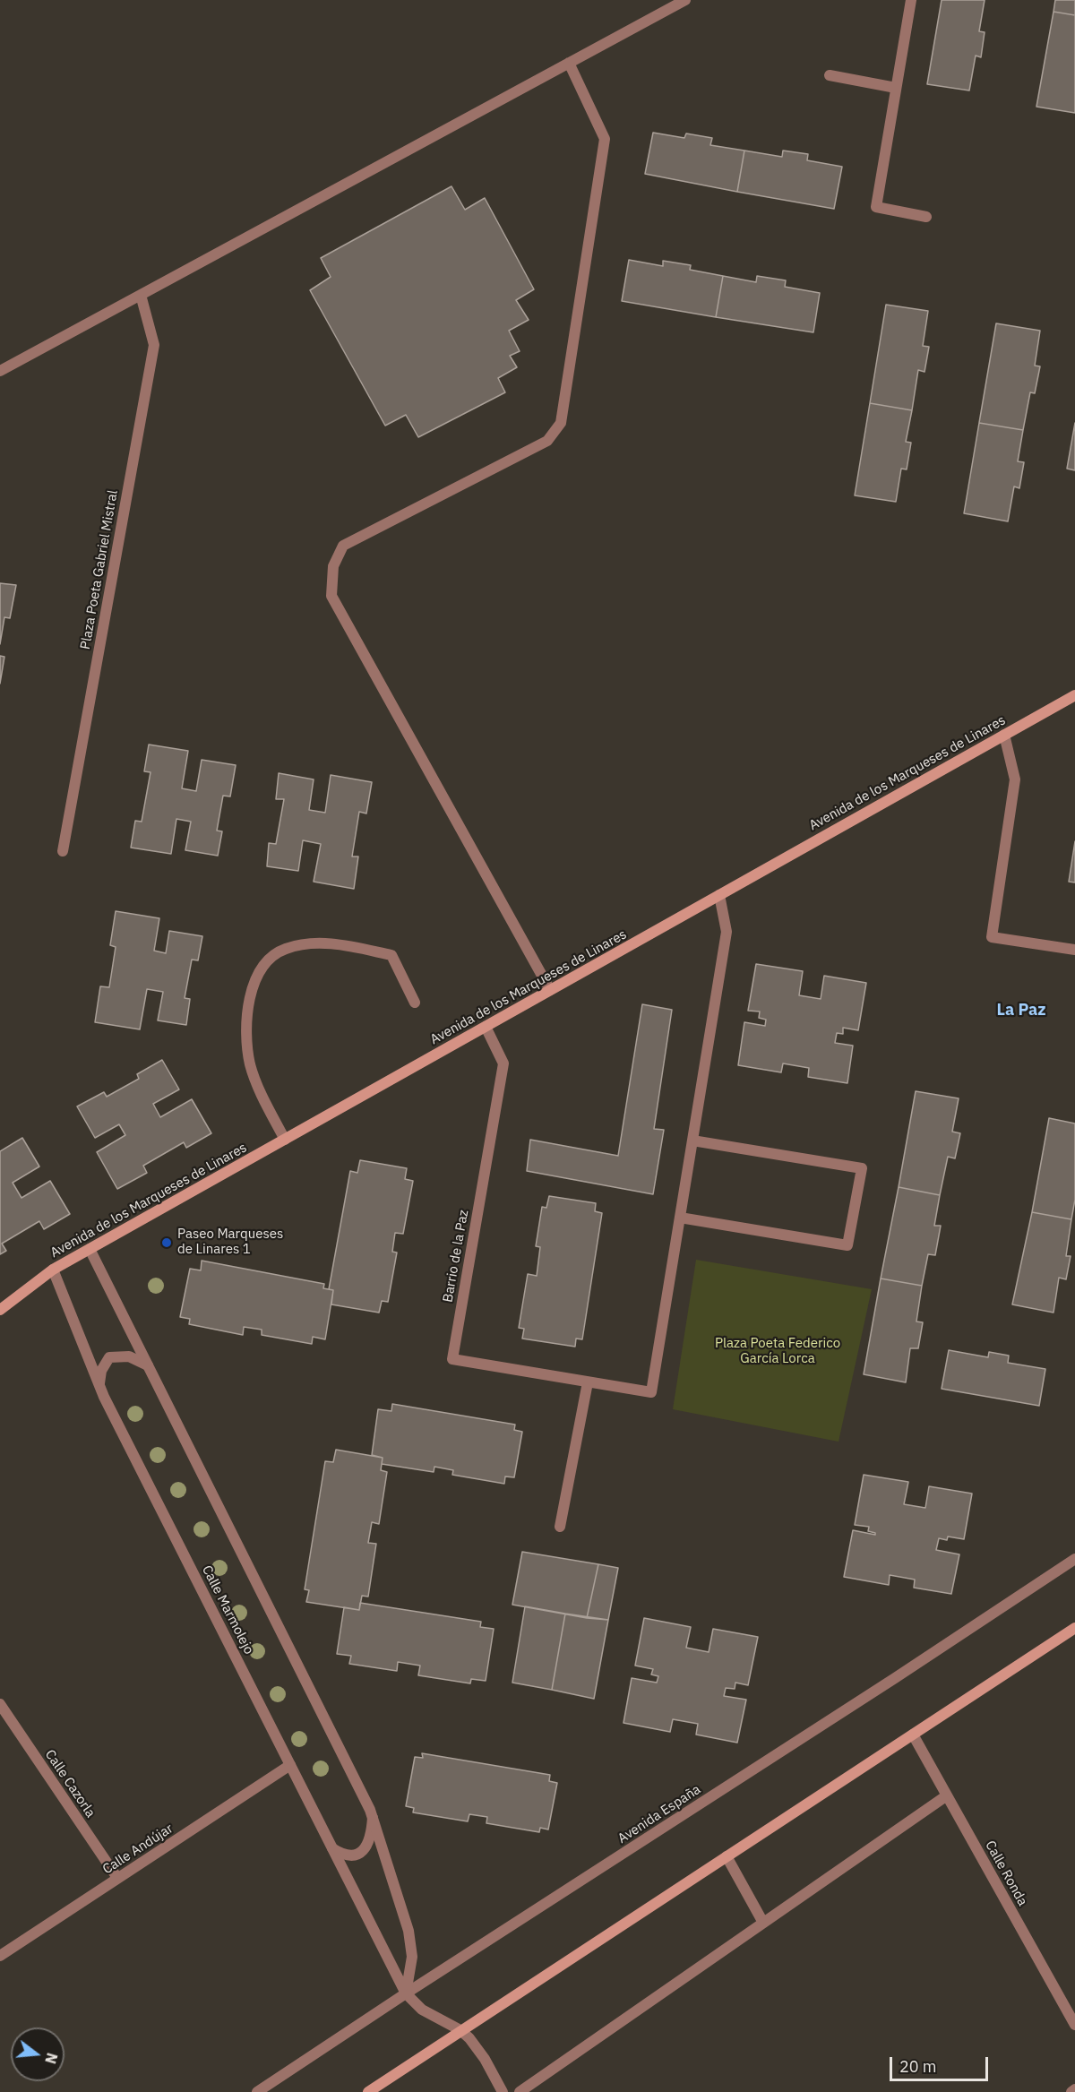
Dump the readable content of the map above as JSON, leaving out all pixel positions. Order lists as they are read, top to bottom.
{
  "streets": {
    "main road": ["Avenida de los Marqueses de Linares"],
    "street": [
      "Plaza Poeta Gabriel Mistral",
      "Barrio de la Paz",
      "Calle Marmolejo",
      "Calle Cazorla",
      "Avenida España",
      "Calle Andújar",
      "Calle Ronda"
    ]
  },
  "crossings": [
    ["Avenida de los Marqueses de Linares", "Barrio de la Paz"],
    ["Avenida de los Marqueses de Linares", "Calle Marmolejo"],
    ["Calle Marmolejo", "Avenida España"],
    ["Calle Marmolejo", "Calle Andújar"],
    ["Calle Cazorla", "Calle Andújar"]
  ],
  "districts": ["La Paz"],
  "parks": ["Plaza Poeta Federico García Lorca"],
  "places": ["Paseo Marqueses de Linares 1"],
  "scale_bar": "20 m",
  "north": "right"
}
